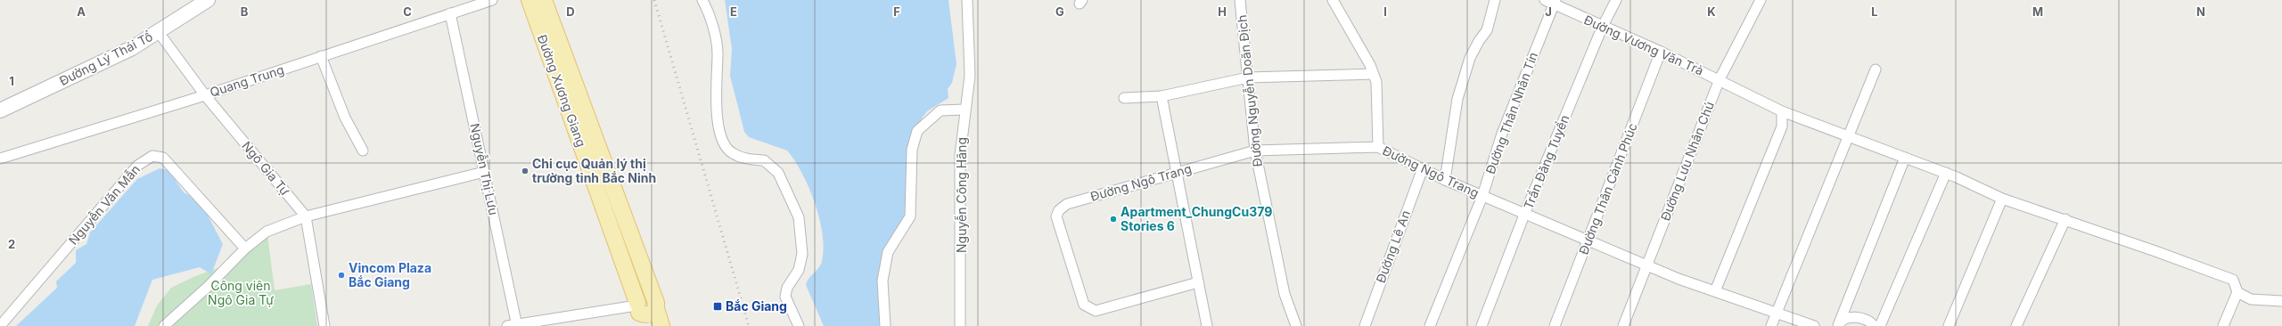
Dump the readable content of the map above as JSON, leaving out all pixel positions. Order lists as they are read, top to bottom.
{
  "streets": {
    "main road": ["Đường Lý Thái Tổ", "Đường Xương Giang"],
    "street": [
      "Đường Vương Văn Trà",
      "Quang Trung",
      "Đường Nguyễn Doãn Địch",
      "Đường Thân Nhân Tín",
      "Đường Lưu Nhân Chú",
      "Trần Đăng Tuyển",
      "Ngô Gia Tự",
      "Nguyễn Thị Lưu",
      "Đường Ngô Trang",
      "Đường Thân Cảnh Phúc",
      "Nguyễn Công Hãng",
      "Nguyễn Văn Mẫn",
      "Đường Lê An"
    ]
  },
  "crossings": [
    ["Đường Vương Văn Trà", "Đường Thân Nhân Tín"],
    ["Đường Vương Văn Trà", "Đường Lưu Nhân Chú"],
    ["Đường Vương Văn Trà", "Trần Đăng Tuyển"],
    ["Đường Vương Văn Trà", "Đường Thân Cảnh Phúc"],
    ["Đường Lý Thái Tổ", "Ngô Gia Tự"],
    ["Quang Trung", "Ngô Gia Tự"],
    ["Quang Trung", "Nguyễn Thị Lưu"],
    ["Đường Nguyễn Doãn Địch", "Đường Ngô Trang"],
    ["Đường Thân Nhân Tín", "Đường Ngô Trang"],
    ["Đường Lưu Nhân Chú", "Đường Ngô Trang"],
    ["Trần Đăng Tuyển", "Đường Ngô Trang"],
    ["Đường Ngô Trang", "Đường Thân Cảnh Phúc"],
    ["Đường Ngô Trang", "Đường Lê An"]
  ],
  "parks": ["Công viên Ngô Gia Tự"],
  "places": {
    "other": ["Chi cục Quản lý thị trường tỉnh Bắc Ninh", "Apartment_ChungCu379 Stories 6", "Vincom Plaza Bắc Giang"],
    "transit": ["Bắc Giang"]
  },
  "grid": {
    "columns": [
      "A",
      "B",
      "C",
      "D",
      "E",
      "F",
      "G",
      "H",
      "I",
      "J",
      "K",
      "L",
      "M",
      "N"
    ],
    "rows": ["1", "2"]
  }
}
